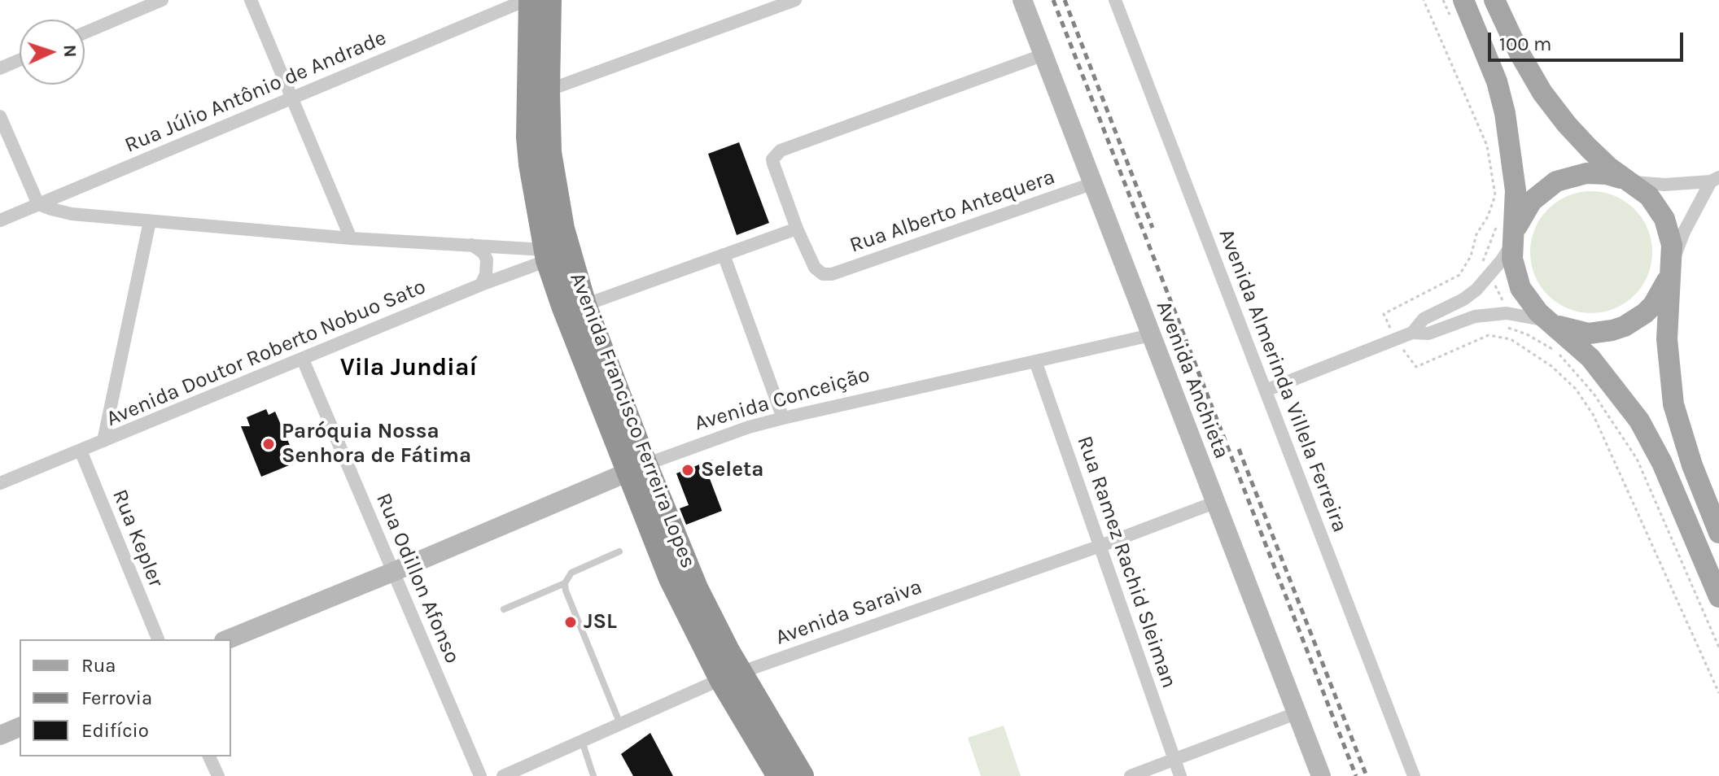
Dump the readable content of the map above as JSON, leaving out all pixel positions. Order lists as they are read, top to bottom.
{
  "streets": {
    "highway": ["Avenida Francisco Ferreira Lopes"],
    "main road": ["Avenida Anchieta", "Avenida Conceição"],
    "street": [
      "Rua Júlio Antônio de Andrade",
      "Rua Alberto Antequera",
      "Avenida Doutor Roberto Nobuo Sato",
      "Avenida Almerinda Villela Ferreira",
      "Rua Kepler",
      "Rua Ramez Rachid Sleiman",
      "Rua Odillon Afonso",
      "Avenida Saraiva"
    ]
  },
  "crossings": [
    ["Rua Júlio Antônio de Andrade", "Avenida Francisco Ferreira Lopes"],
    ["Rua Alberto Antequera", "Avenida Anchieta"],
    ["Avenida Doutor Roberto Nobuo Sato", "Avenida Francisco Ferreira Lopes"],
    ["Avenida Doutor Roberto Nobuo Sato", "Rua Kepler"],
    ["Avenida Doutor Roberto Nobuo Sato", "Rua Odillon Afonso"],
    ["Avenida Anchieta", "Avenida Conceição"],
    ["Avenida Anchieta", "Avenida Saraiva"],
    ["Avenida Conceição", "Avenida Francisco Ferreira Lopes"],
    ["Avenida Conceição", "Rua Ramez Rachid Sleiman"],
    ["Avenida Conceição", "Rua Odillon Afonso"],
    ["Avenida Francisco Ferreira Lopes", "Avenida Saraiva"],
    ["Rua Ramez Rachid Sleiman", "Avenida Saraiva"]
  ],
  "districts": ["Vila Jundiaí"],
  "places": ["Paróquia Nossa Senhora de Fátima", "Seleta", "JSL"],
  "legend": ["Rua", "Ferrovia", "Edifício"],
  "scale_bar": "100 m",
  "north": "right"
}
